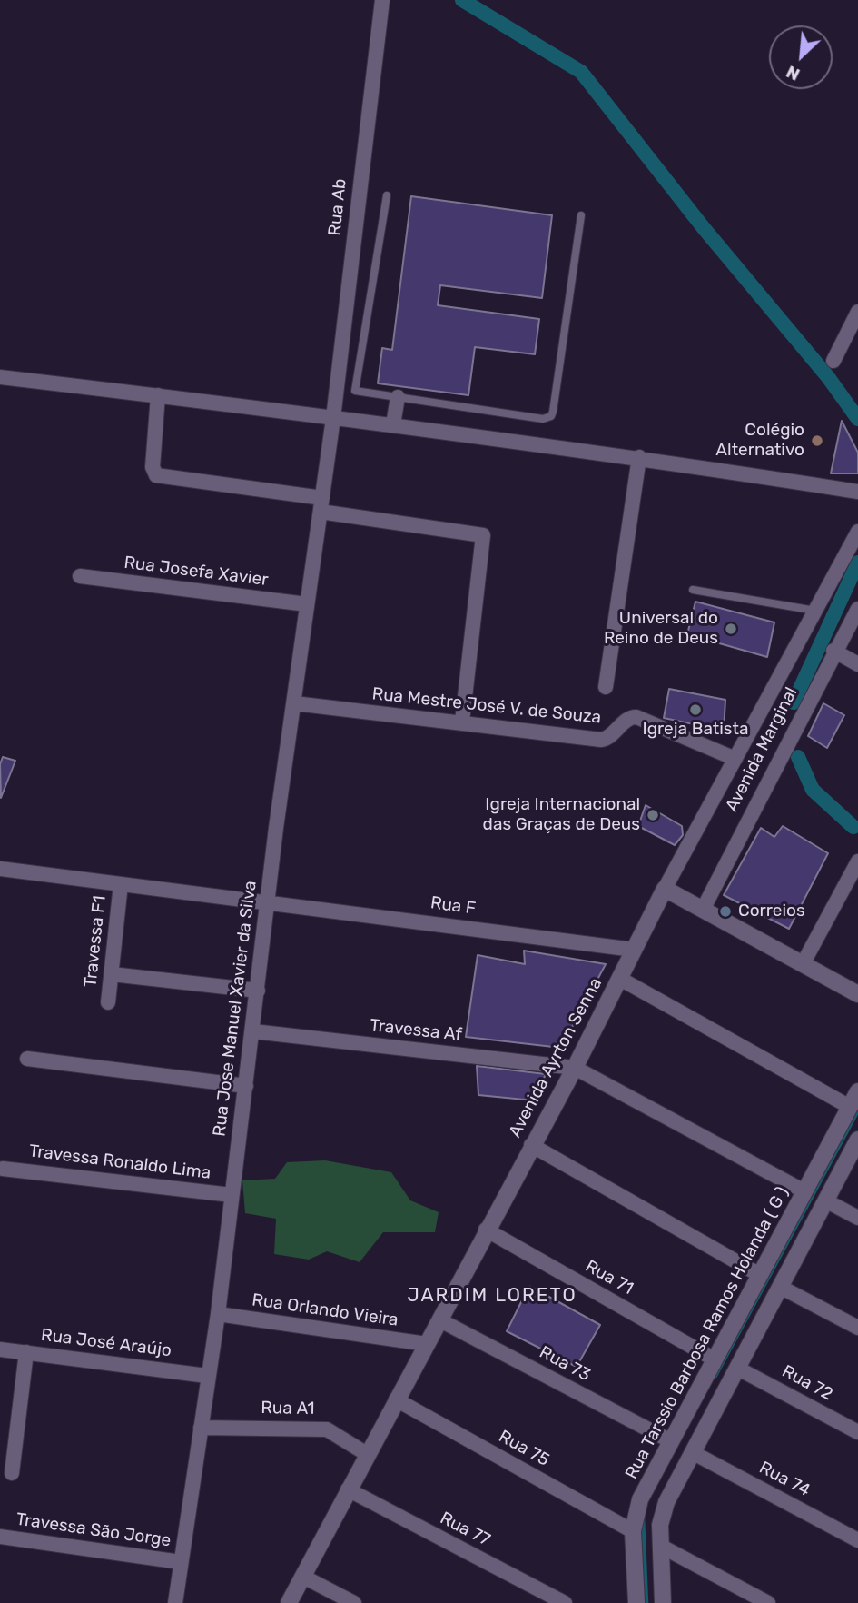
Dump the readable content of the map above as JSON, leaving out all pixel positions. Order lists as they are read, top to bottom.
{
  "streets": {
    "street": [
      "Rua Ab",
      "Rua Josefa Xavier",
      "Rua Mestre José V. de Souza",
      "Avenida Marginal",
      "Rua F",
      "Travessa F1",
      "Rua Jose Manuel Xavier da Silva",
      "Travessa Af",
      "Avenida Ayrton Senna",
      "Travessa Ronaldo Lima",
      "Rua 71",
      "Rua Orlando Vieira",
      "Rua Tarssio Barbosa Ramos Holanda ( G )",
      "Rua José Araújo",
      "Rua 73",
      "Rua 72",
      "Rua A1",
      "Rua 75",
      "Rua 74",
      "Rua 77",
      "Travessa São Jorge"
    ]
  },
  "crossings": [
    ["Rua Ab", "Rua Jose Manuel Xavier da Silva"],
    ["Rua Josefa Xavier", "Rua Jose Manuel Xavier da Silva"],
    ["Rua Mestre José V. de Souza", "Rua Jose Manuel Xavier da Silva"],
    ["Rua Mestre José V. de Souza", "Avenida Ayrton Senna"],
    ["Rua F", "Travessa F1"],
    ["Rua F", "Rua Jose Manuel Xavier da Silva"],
    ["Rua F", "Avenida Ayrton Senna"],
    ["Rua Jose Manuel Xavier da Silva", "Travessa Af"],
    ["Rua Jose Manuel Xavier da Silva", "Travessa Ronaldo Lima"],
    ["Rua Jose Manuel Xavier da Silva", "Rua Orlando Vieira"],
    ["Rua Jose Manuel Xavier da Silva", "Rua José Araújo"],
    ["Rua Jose Manuel Xavier da Silva", "Rua A1"],
    ["Rua Jose Manuel Xavier da Silva", "Travessa São Jorge"],
    ["Travessa Af", "Avenida Ayrton Senna"],
    ["Avenida Ayrton Senna", "Rua 71"],
    ["Avenida Ayrton Senna", "Rua Orlando Vieira"],
    ["Avenida Ayrton Senna", "Rua 73"],
    ["Avenida Ayrton Senna", "Rua A1"],
    ["Avenida Ayrton Senna", "Rua 75"],
    ["Avenida Ayrton Senna", "Rua 77"],
    ["Rua 71", "Rua Tarssio Barbosa Ramos Holanda ( G )"],
    ["Rua Tarssio Barbosa Ramos Holanda ( G )", "Rua 73"],
    ["Rua Tarssio Barbosa Ramos Holanda ( G )", "Rua 75"]
  ],
  "districts": ["JARDIM LORETO"],
  "places": [
    "Colégio Alternativo",
    "Universal do Reino de Deus",
    "Igreja Batista",
    "Igreja Internacional das Graças de Deus",
    "Correios"
  ],
  "north": "bottom left"
}
